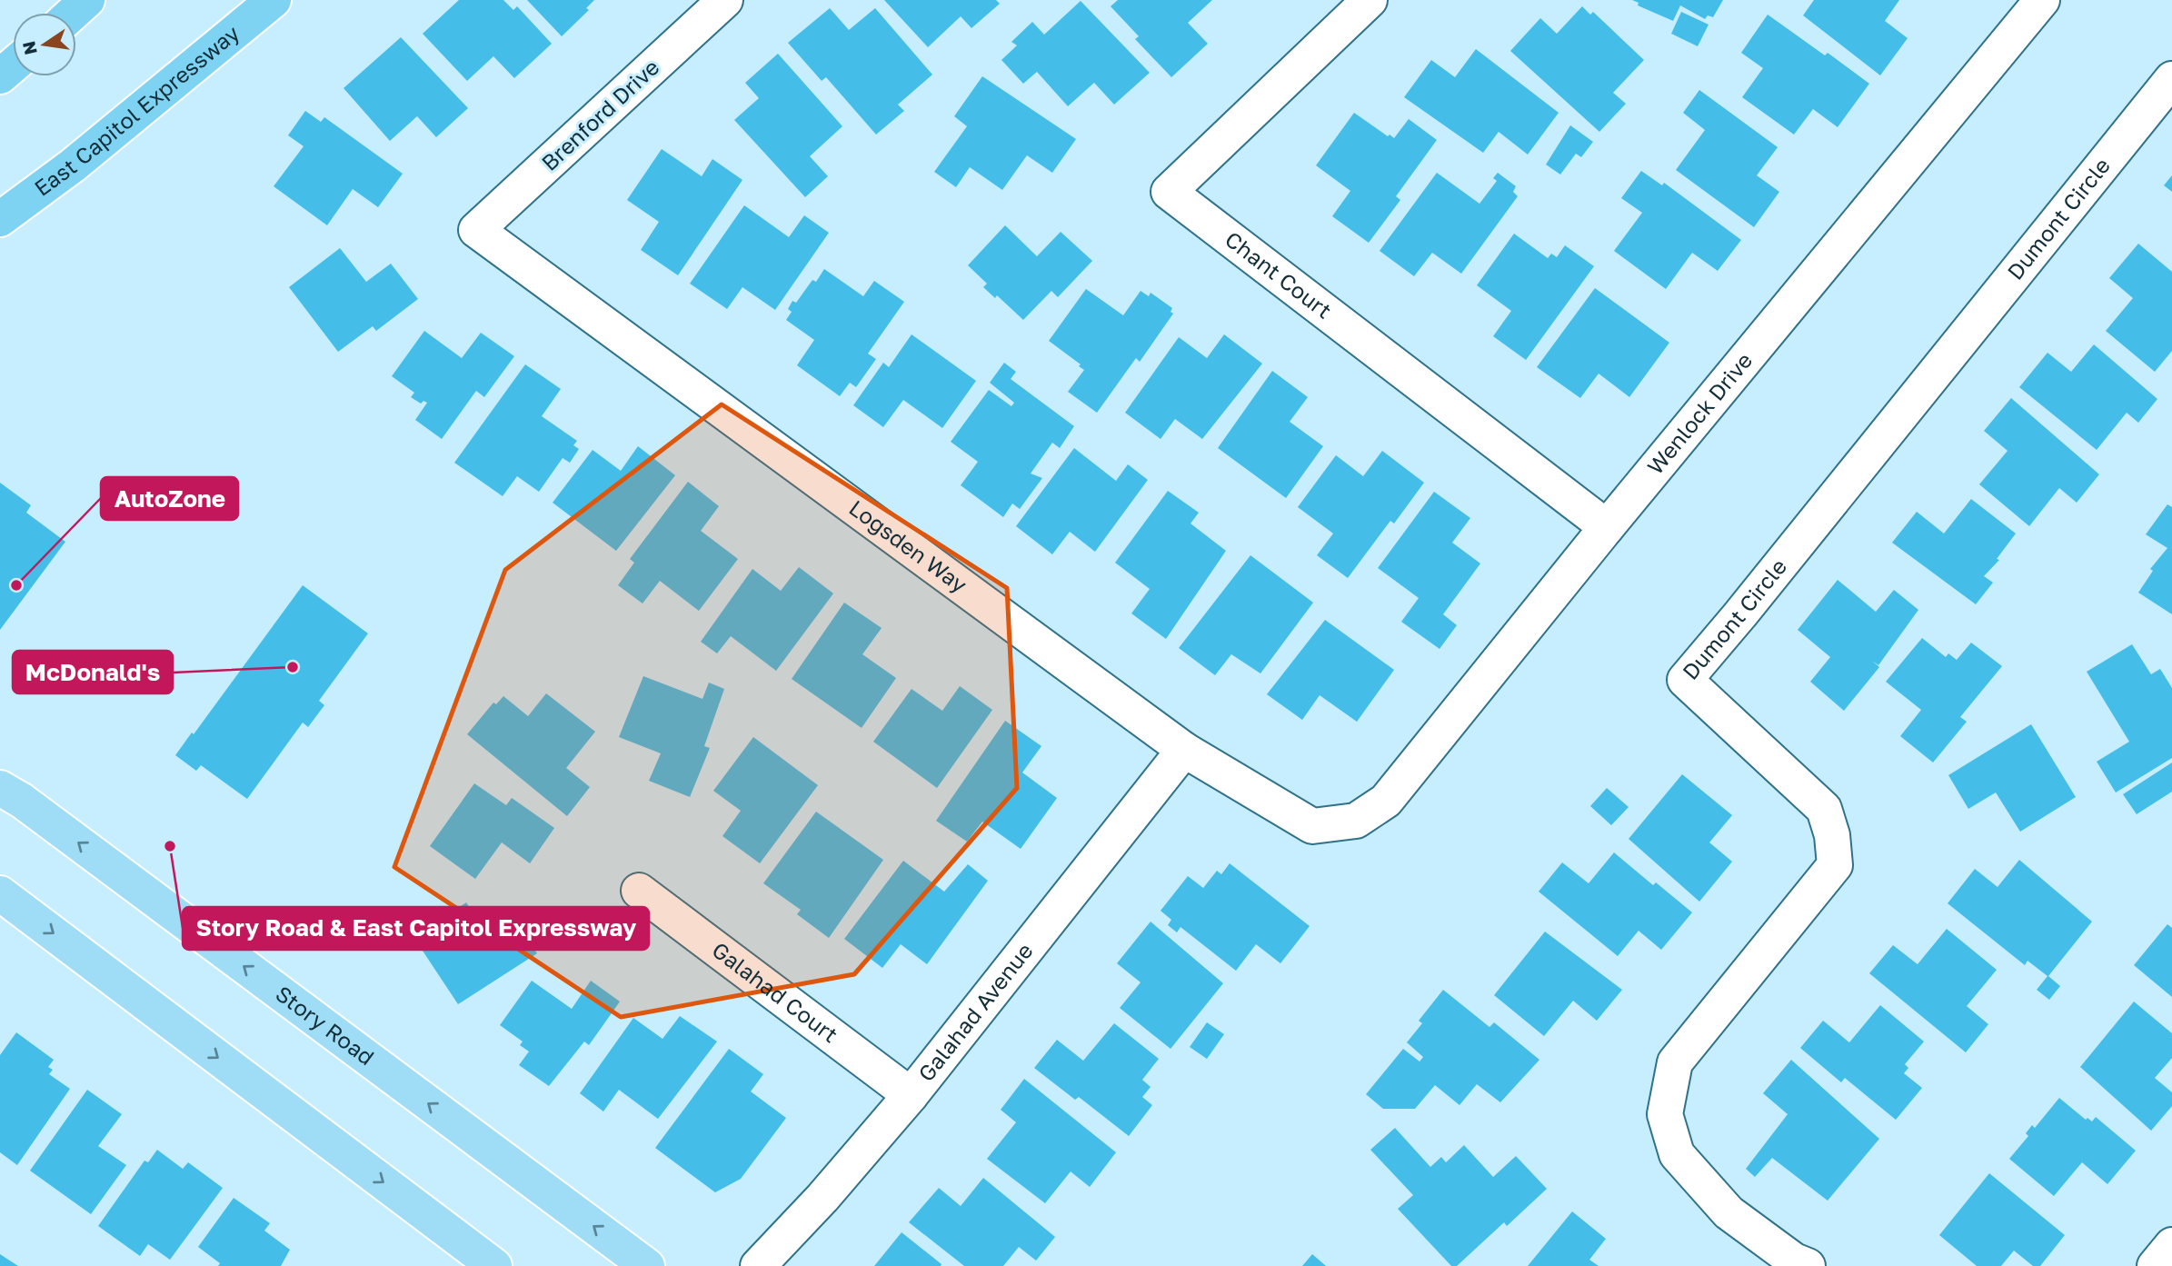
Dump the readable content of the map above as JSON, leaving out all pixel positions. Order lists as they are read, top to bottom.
{
  "streets": {
    "highway": ["East Capitol Expressway"],
    "main road": ["Story Road"],
    "street": [
      "Brenford Drive",
      "Dumont Circle",
      "Chant Court",
      "Wenlock Drive",
      "Logsden Way",
      "Galahad Court",
      "Galahad Avenue"
    ]
  },
  "crossings": [
    ["Brenford Drive", "Logsden Way"],
    ["Chant Court", "Wenlock Drive"],
    ["Wenlock Drive", "Logsden Way"],
    ["Logsden Way", "Galahad Avenue"],
    ["Galahad Court", "Galahad Avenue"]
  ],
  "places": ["AutoZone", "McDonald's", "Story Road & East Capitol Expressway"],
  "north": "left"
}
